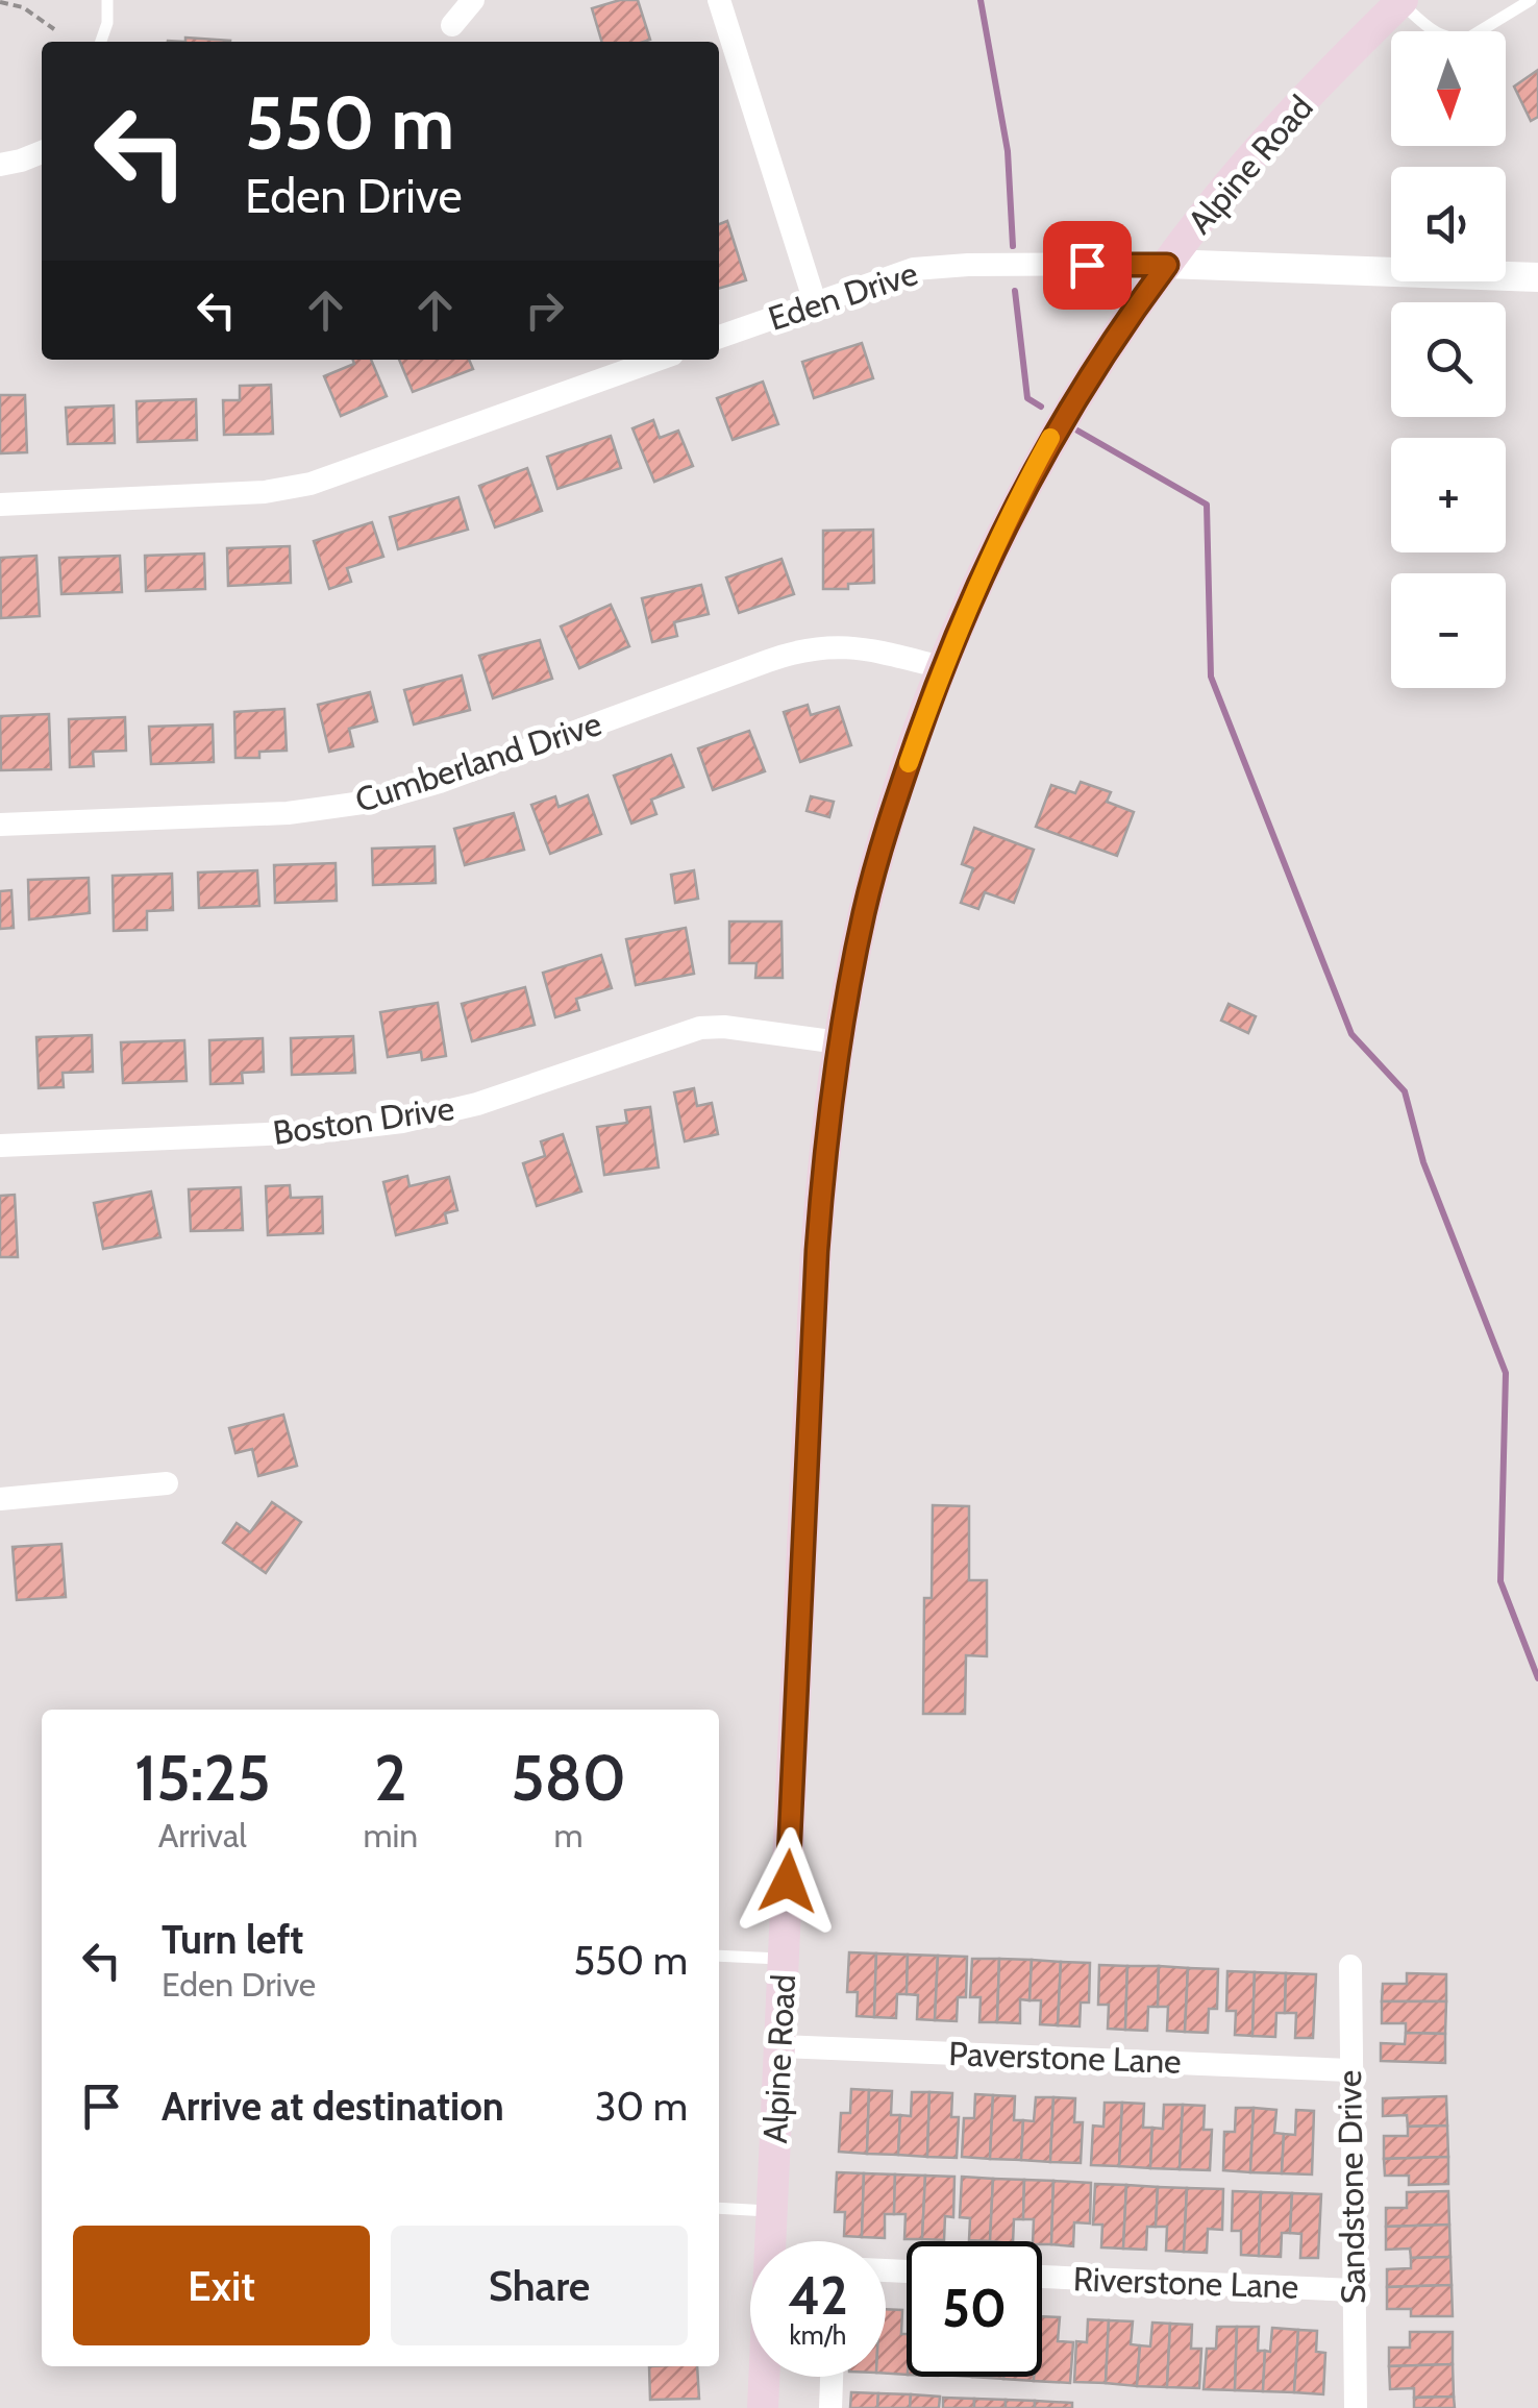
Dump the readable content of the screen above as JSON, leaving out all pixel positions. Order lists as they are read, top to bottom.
{
  "streets": {
    "main road": ["Alpine Road"],
    "street": [
      "Eden Drive",
      "Cumberland Drive",
      "Boston Drive",
      "Paverstone Lane",
      "Sandstone Drive",
      "Riverstone Lane"
    ]
  },
  "crossings": [
    ["Alpine Road", "Eden Drive"],
    ["Alpine Road", "Cumberland Drive"],
    ["Alpine Road", "Boston Drive"],
    ["Alpine Road", "Paverstone Lane"],
    ["Paverstone Lane", "Sandstone Drive"],
    ["Sandstone Drive", "Riverstone Lane"]
  ],
  "north": "bottom",
  "page": {
    "map_buttons": ["+", "−"],
    "turn": ["550 m", "Eden Drive"],
    "eta": [
      "15:25",
      "Arrival",
      "2",
      "min",
      "580",
      "m"
    ],
    "list": [
      {
        "name": "Turn left",
        "note": "Eden Drive",
        "value": "550 m"
      },
      {
        "name": "Arrive at destination",
        "value": "30 m"
      }
    ],
    "buttons": ["Exit", "Share"],
    "speed": "42 km/h",
    "limit": "50"
  }
}
